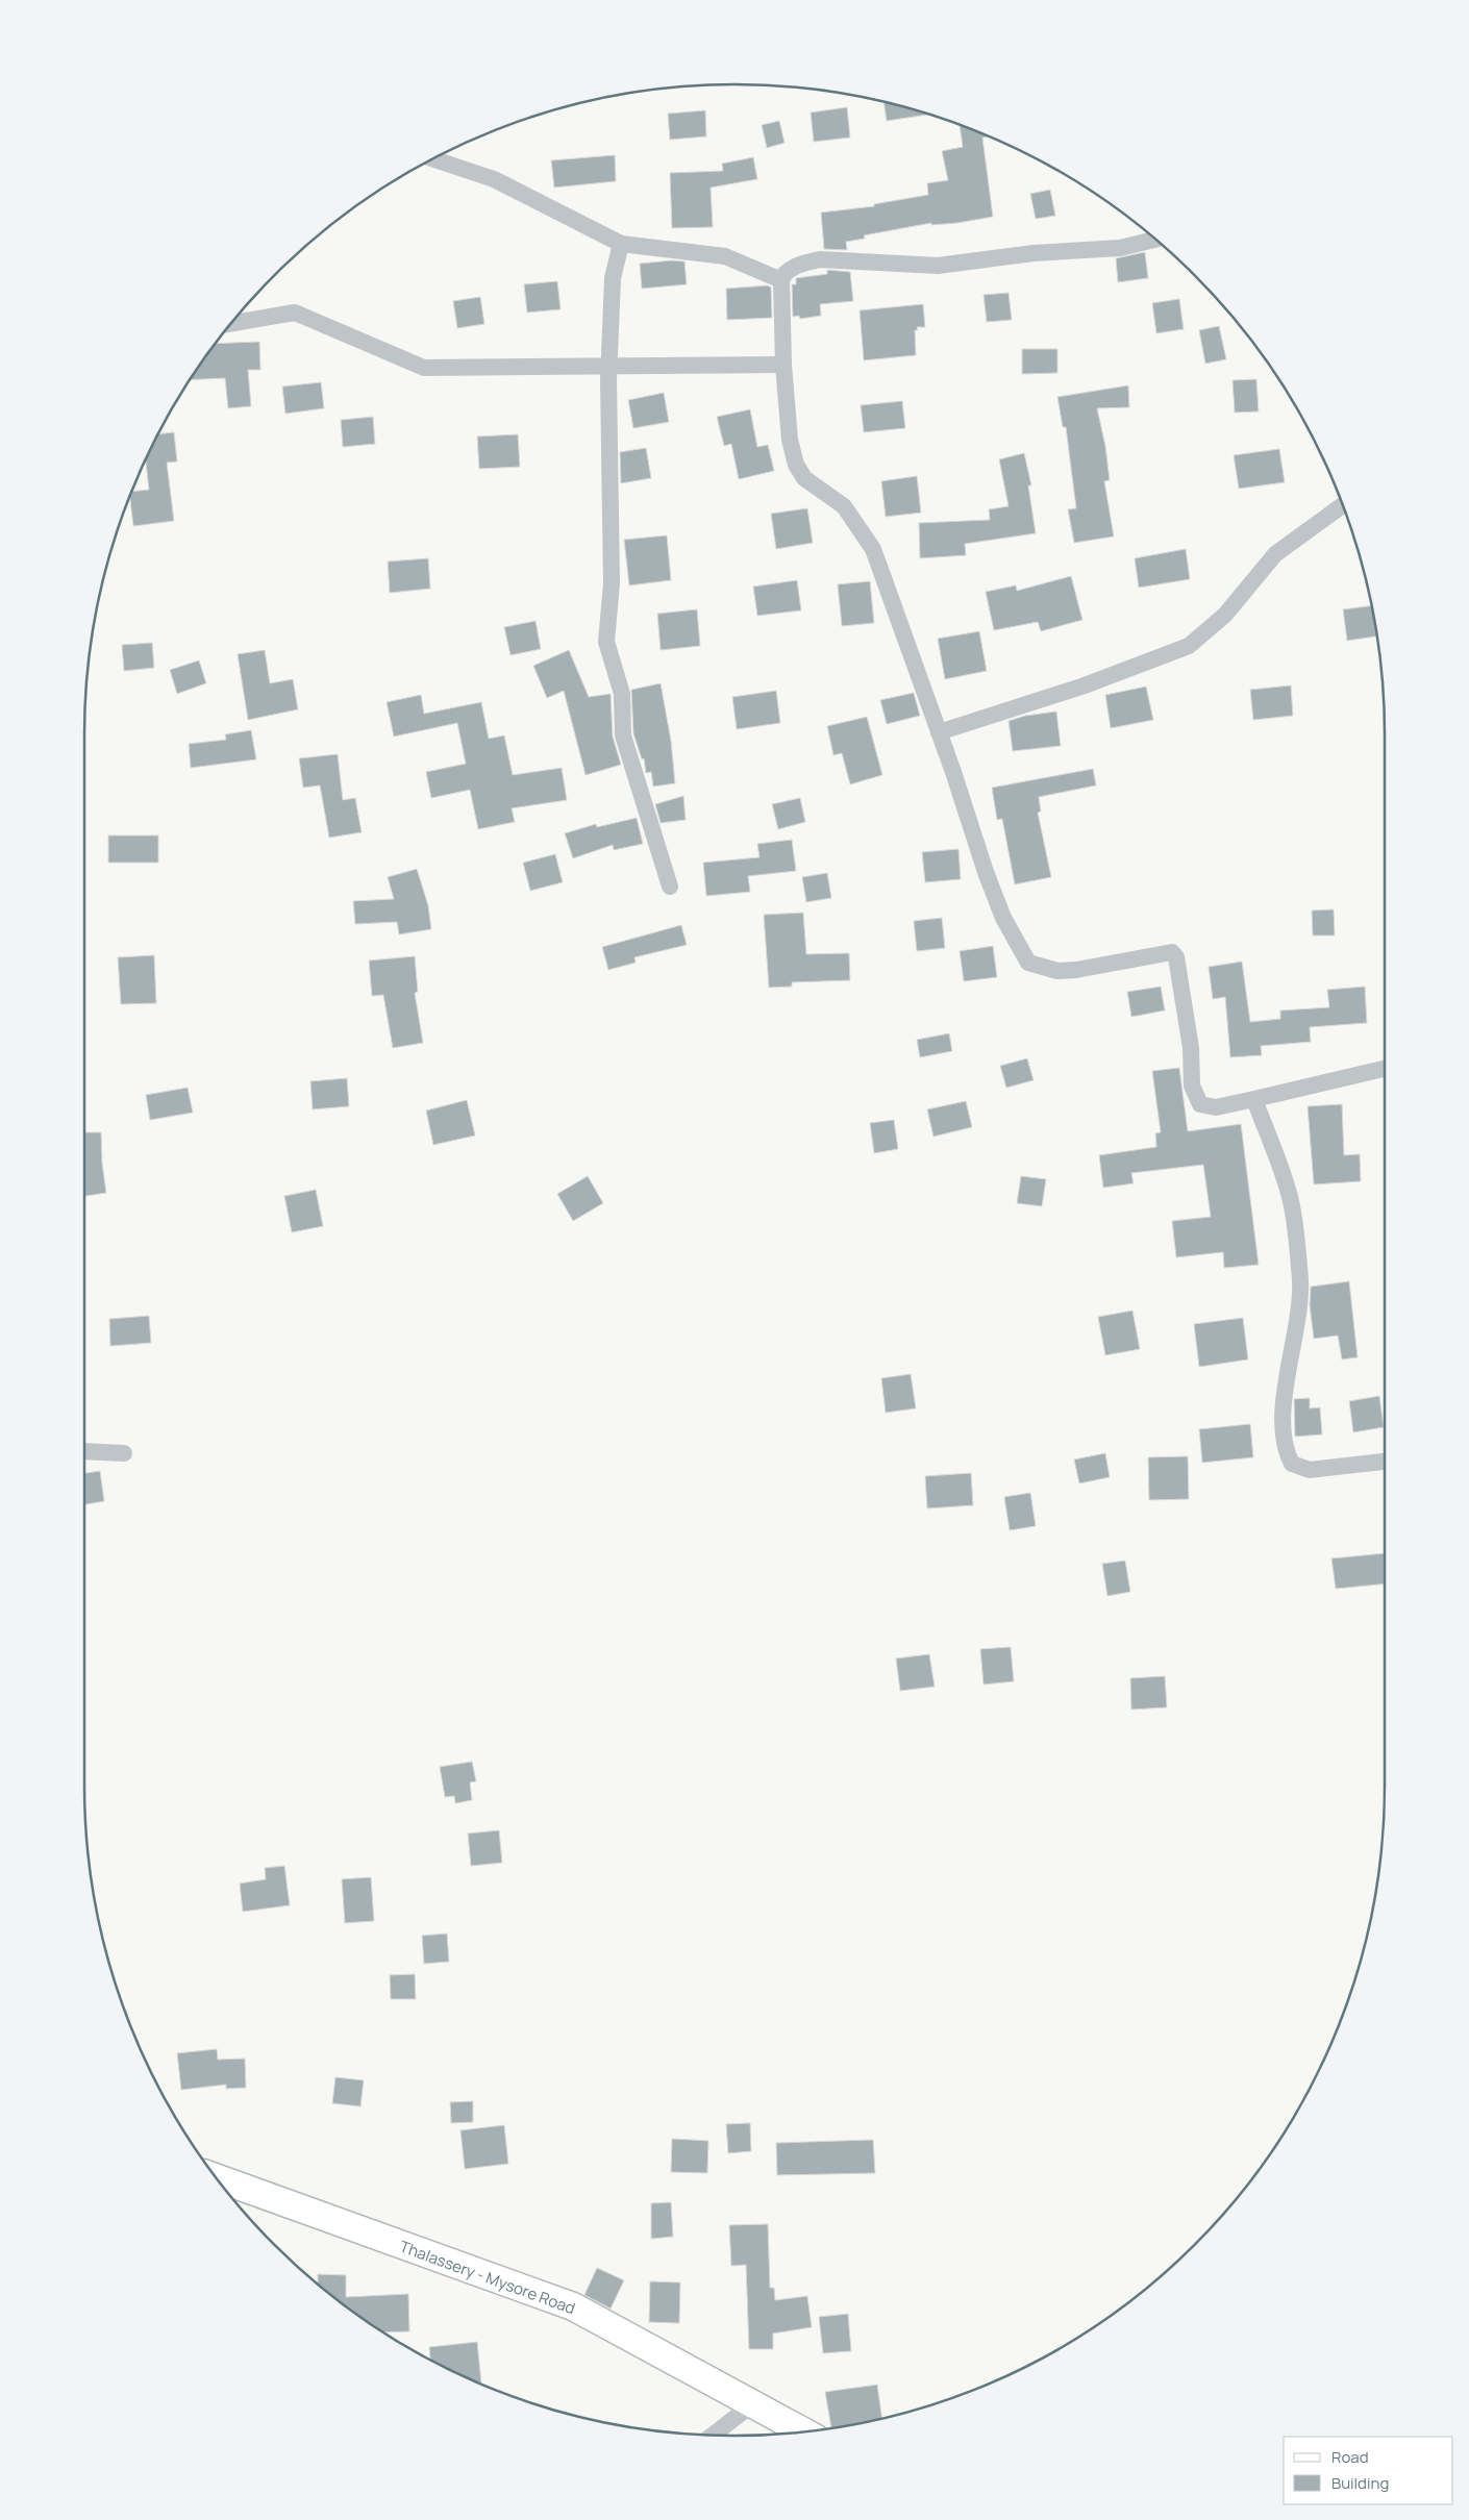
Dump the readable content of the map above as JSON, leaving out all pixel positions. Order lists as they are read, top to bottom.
{
  "streets": {
    "main road": ["Thalassery - Mysore Road"]
  },
  "legend": ["Road", "Building"]
}
